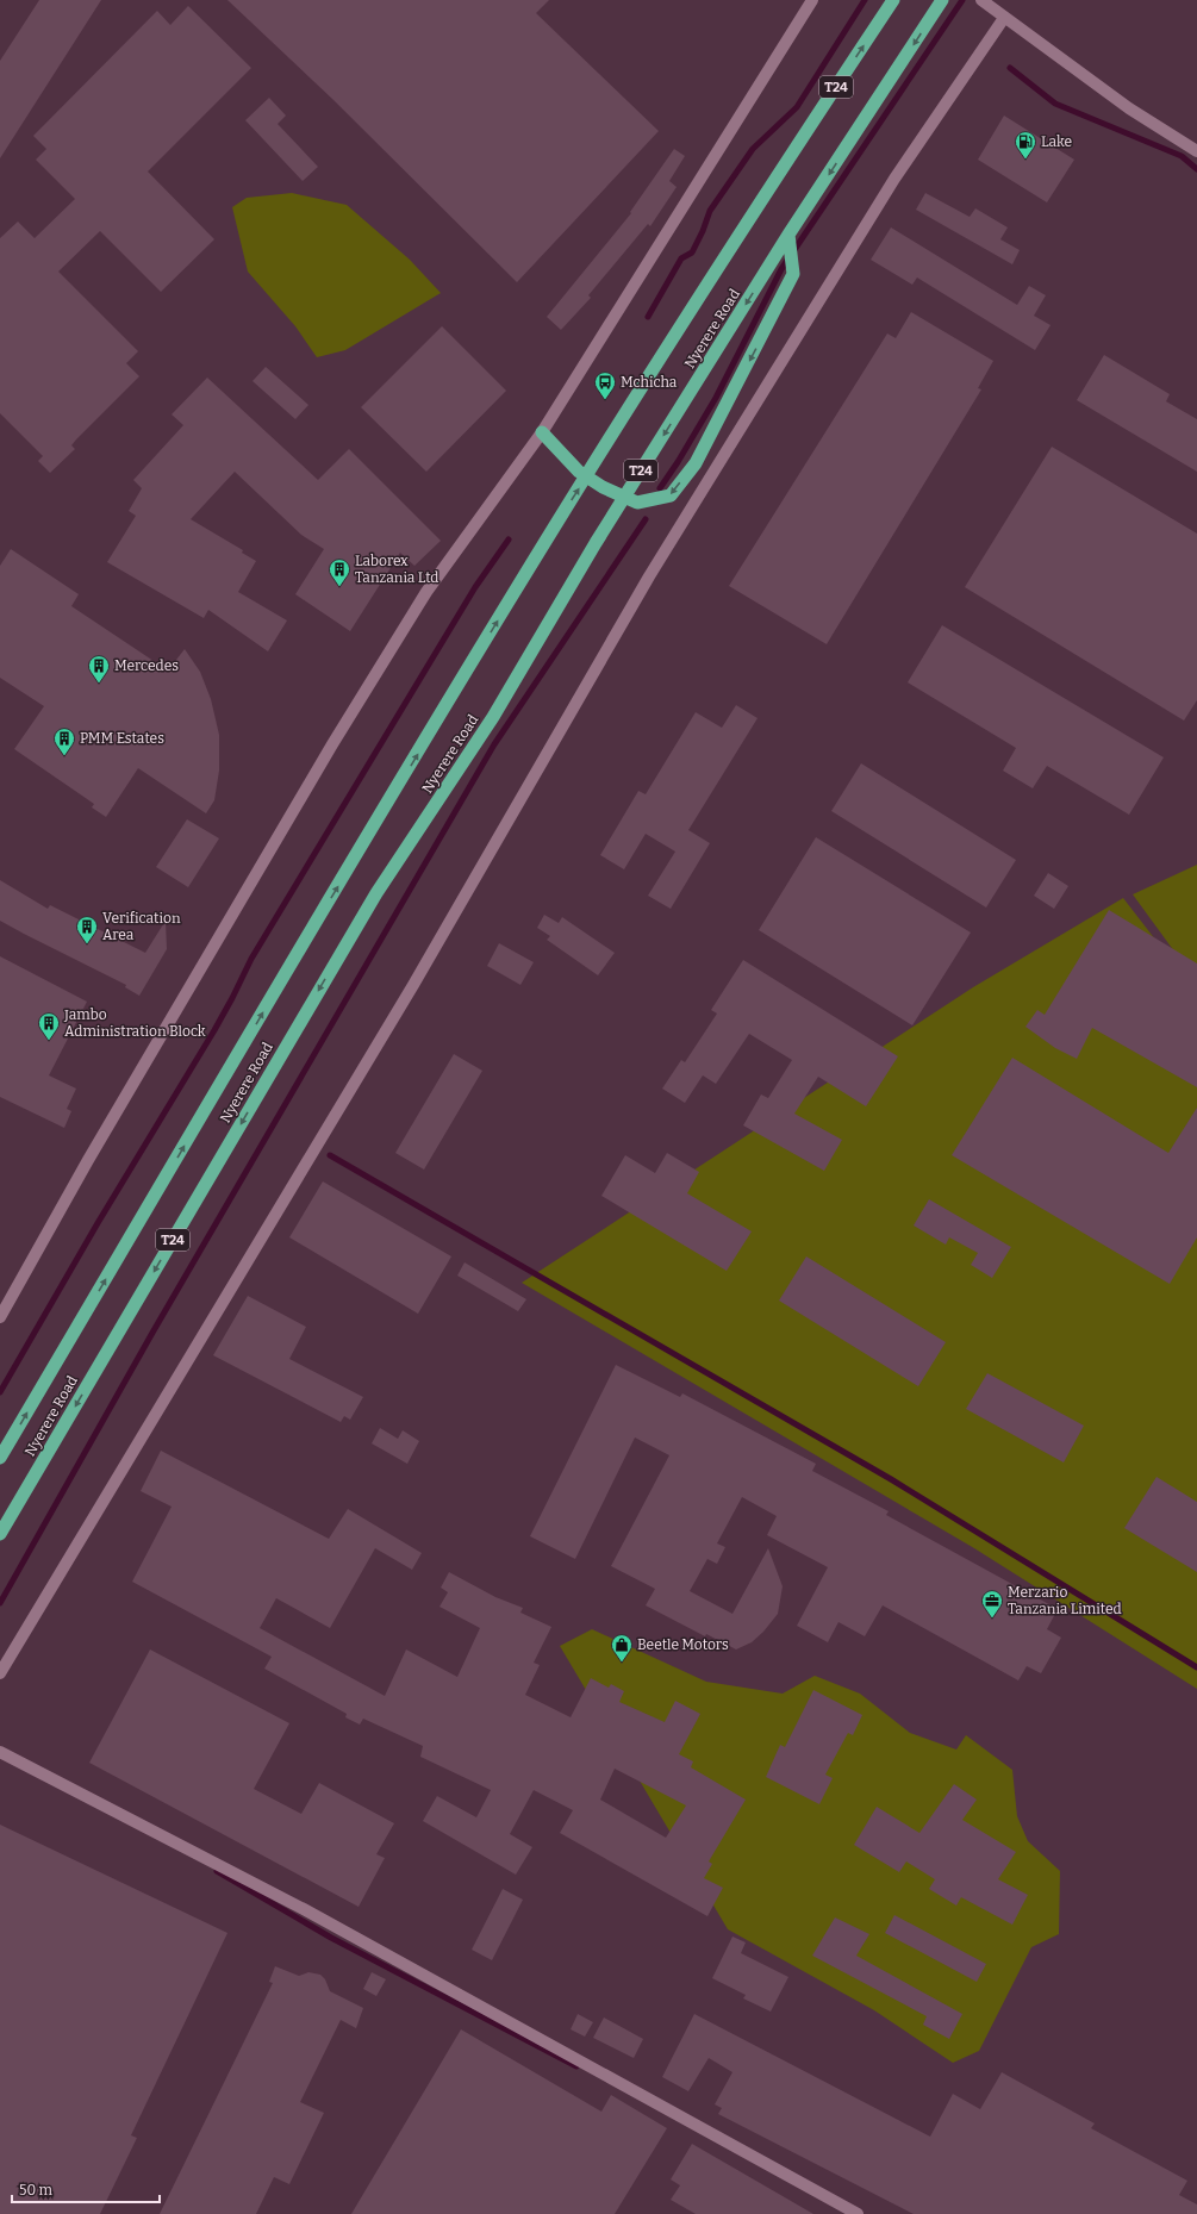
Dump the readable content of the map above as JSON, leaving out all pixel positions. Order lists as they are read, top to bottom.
{
  "streets": {
    "highway": ["T24", "Nyerere Road"]
  },
  "places": {
    "fuel station": ["Lake"],
    "bus stop": ["Mchicha"],
    "building": [
      "Laborex Tanzania Ltd",
      "Mercedes",
      "PMM Estates",
      "Verification Area",
      "Jambo Administration Block"
    ],
    "office": ["Merzario Tanzania Limited"],
    "shop": ["Beetle Motors"]
  },
  "scale_bar": "50 m"
}
